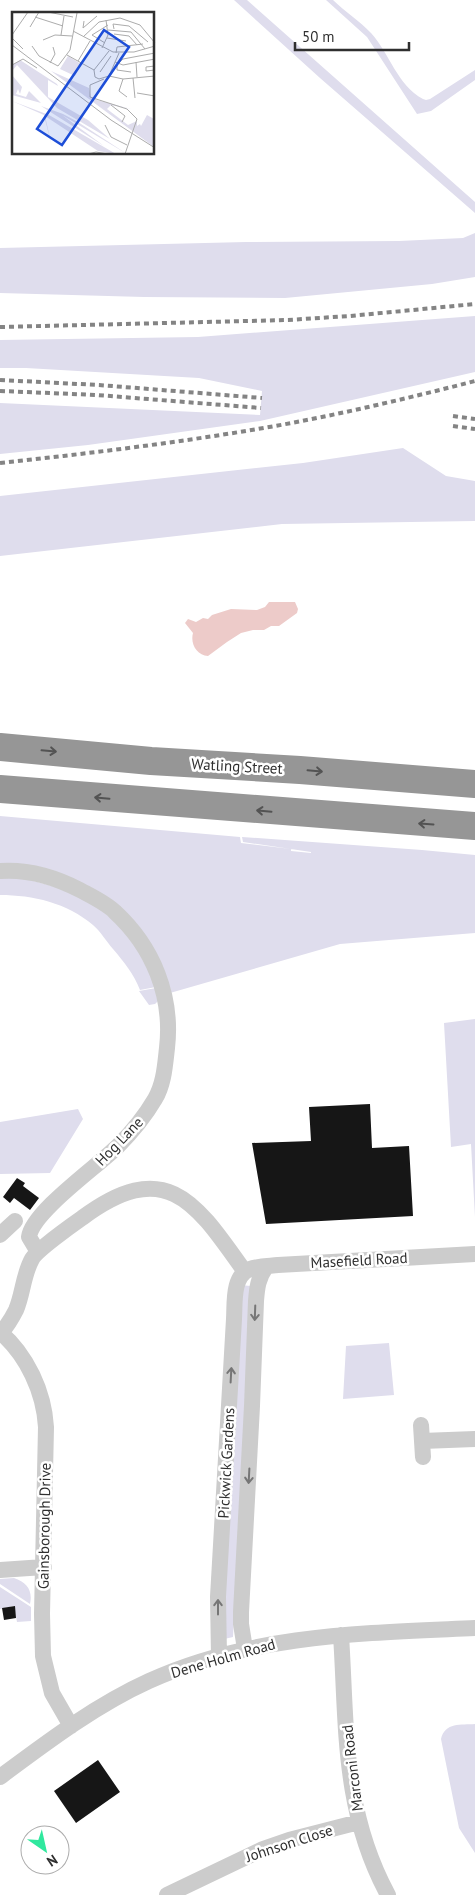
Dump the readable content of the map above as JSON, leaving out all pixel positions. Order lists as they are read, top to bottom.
{
  "streets": {
    "highway": ["Watling Street"],
    "street": [
      "Hog Lane",
      "Masefield Road",
      "Pickwick Gardens",
      "Gainsborough Drive",
      "Dene Holm Road",
      "Marconi Road",
      "Johnson Close"
    ]
  },
  "crossings": [
    ["Masefield Road", "Pickwick Gardens"],
    ["Pickwick Gardens", "Dene Holm Road"],
    ["Gainsborough Drive", "Dene Holm Road"],
    ["Dene Holm Road", "Marconi Road"],
    ["Marconi Road", "Johnson Close"]
  ],
  "scale_bar": "50 m",
  "north": "bottom right"
}
